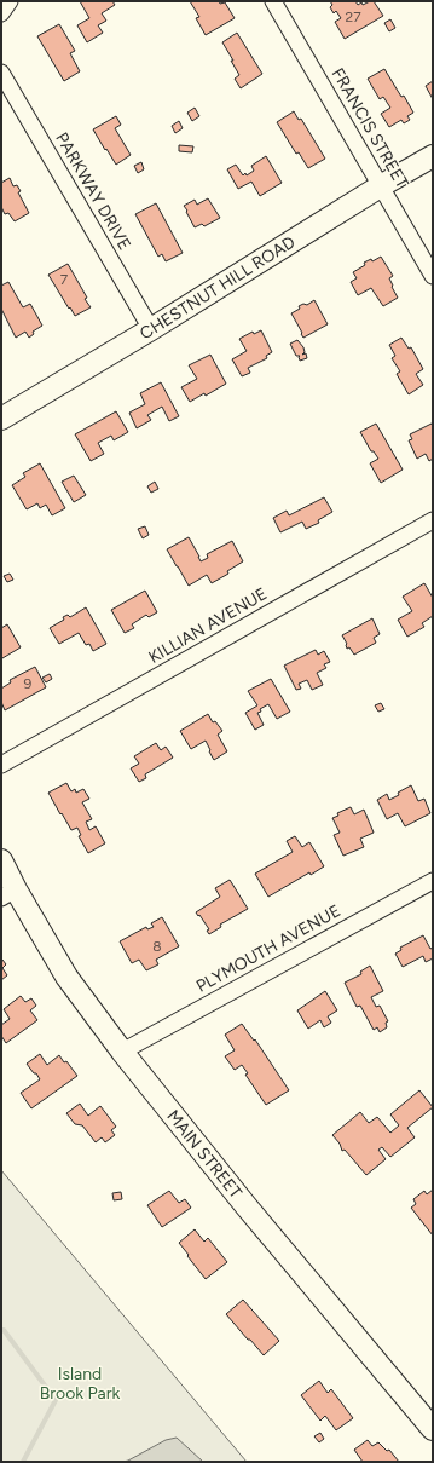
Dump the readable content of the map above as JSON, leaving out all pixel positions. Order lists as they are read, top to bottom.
{
  "streets": {
    "main road": ["CHESTNUT HILL ROAD", "MAIN STREET"],
    "street": [
      "FRANCIS STREET",
      "PARKWAY DRIVE",
      "KILLIAN AVENUE",
      "PLYMOUTH AVENUE"
    ]
  },
  "crossings": [
    ["FRANCIS STREET", "CHESTNUT HILL ROAD"],
    ["PARKWAY DRIVE", "CHESTNUT HILL ROAD"],
    ["PLYMOUTH AVENUE", "MAIN STREET"]
  ],
  "parks": ["Island Brook Park"],
  "house_numbers": [
    "27",
    "7",
    "9",
    "8"
  ]
}
